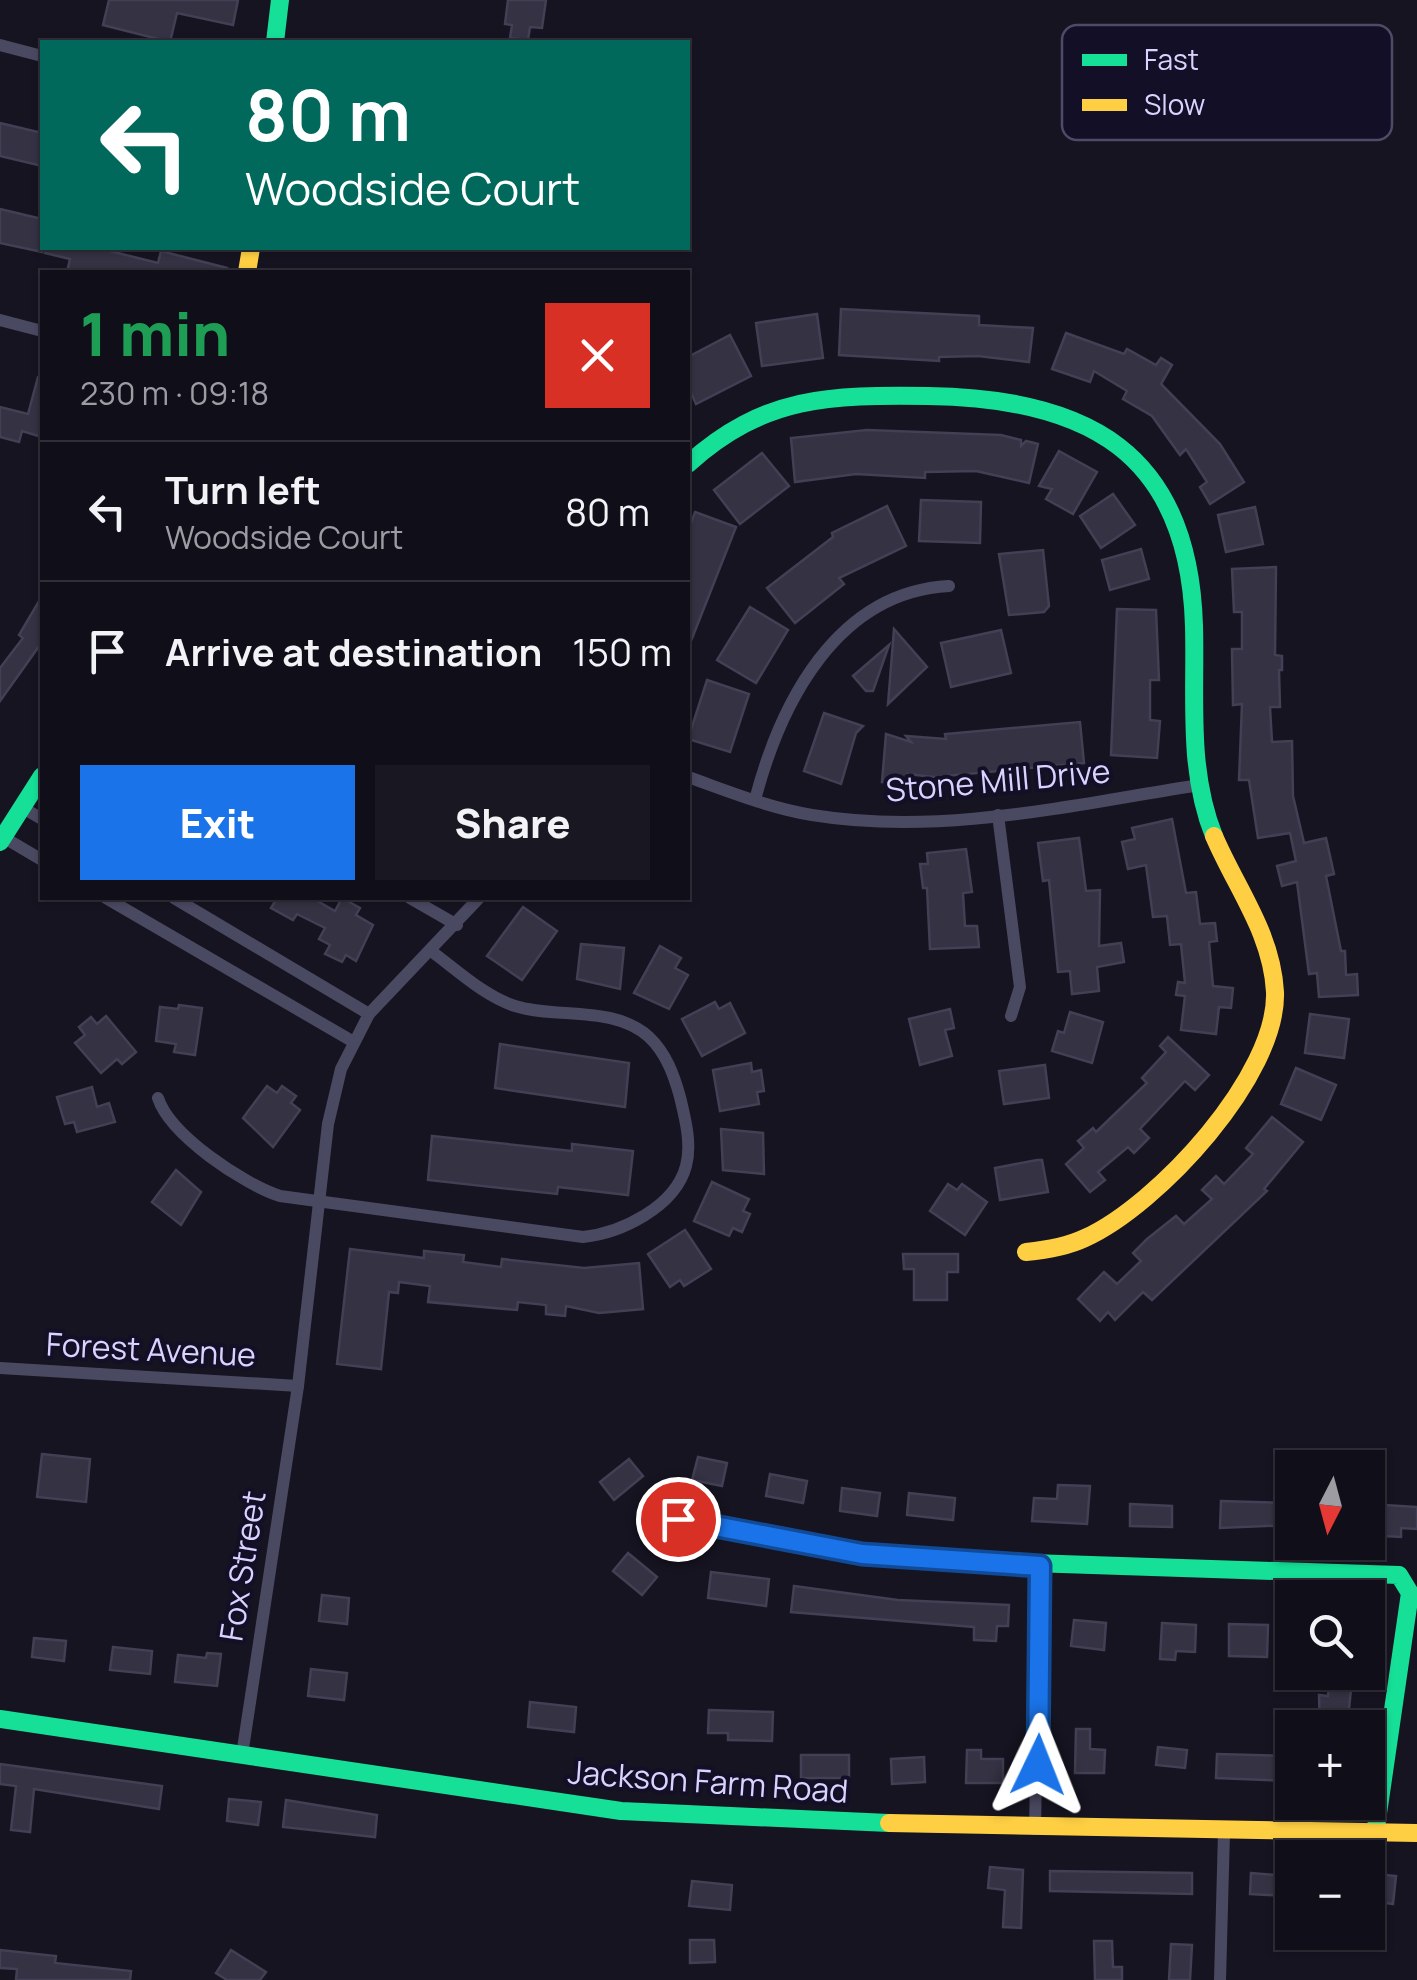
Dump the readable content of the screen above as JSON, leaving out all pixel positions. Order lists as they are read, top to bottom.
{
  "streets": {
    "street": [
      "Stone Mill Drive",
      "Forest Avenue",
      "Fox Street",
      "Jackson Farm Road"
    ]
  },
  "crossings": [
    ["Forest Avenue", "Fox Street"],
    ["Fox Street", "Jackson Farm Road"]
  ],
  "legend": ["Fast", "Slow"],
  "north": "bottom",
  "page": {
    "turn": ["80 m", "Woodside Court"],
    "heading": ["1 min", "230 m · 09:18"],
    "list": [
      {
        "name": "Turn left",
        "note": "Woodside Court",
        "value": "80 m"
      },
      {
        "name": "Arrive at destination",
        "value": "150 m"
      }
    ],
    "buttons": ["Exit", "Share"],
    "map_buttons": ["+", "−"]
  }
}
